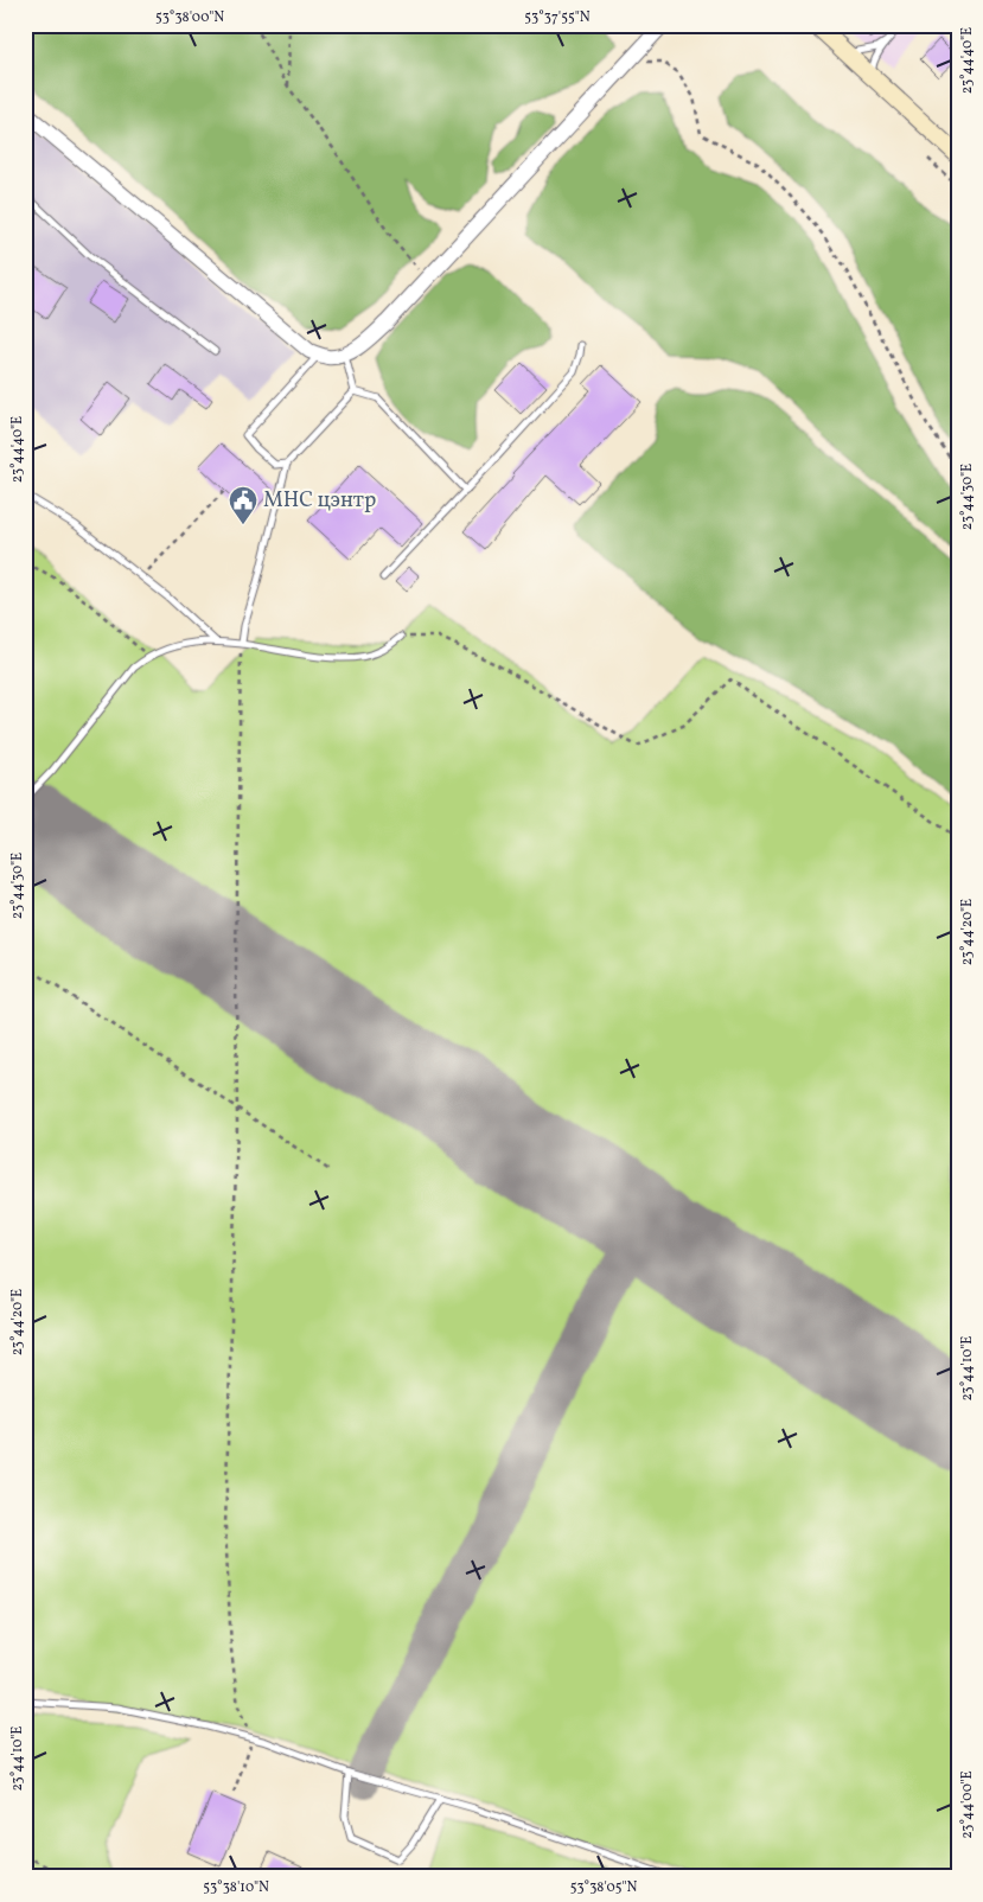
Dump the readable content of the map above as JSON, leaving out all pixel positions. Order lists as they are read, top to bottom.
{
  "places": {
    "public building": ["МНС цэнтр"]
  },
  "coordinates": [
    "53°38'00\"N",
    "53°37'55\"N",
    "23°44'40\"E",
    "23°44'30\"E",
    "23°44'20\"E",
    "23°44'10\"E",
    "23°44'00\"E",
    "53°38'10\"N",
    "53°38'05\"N"
  ]
}
